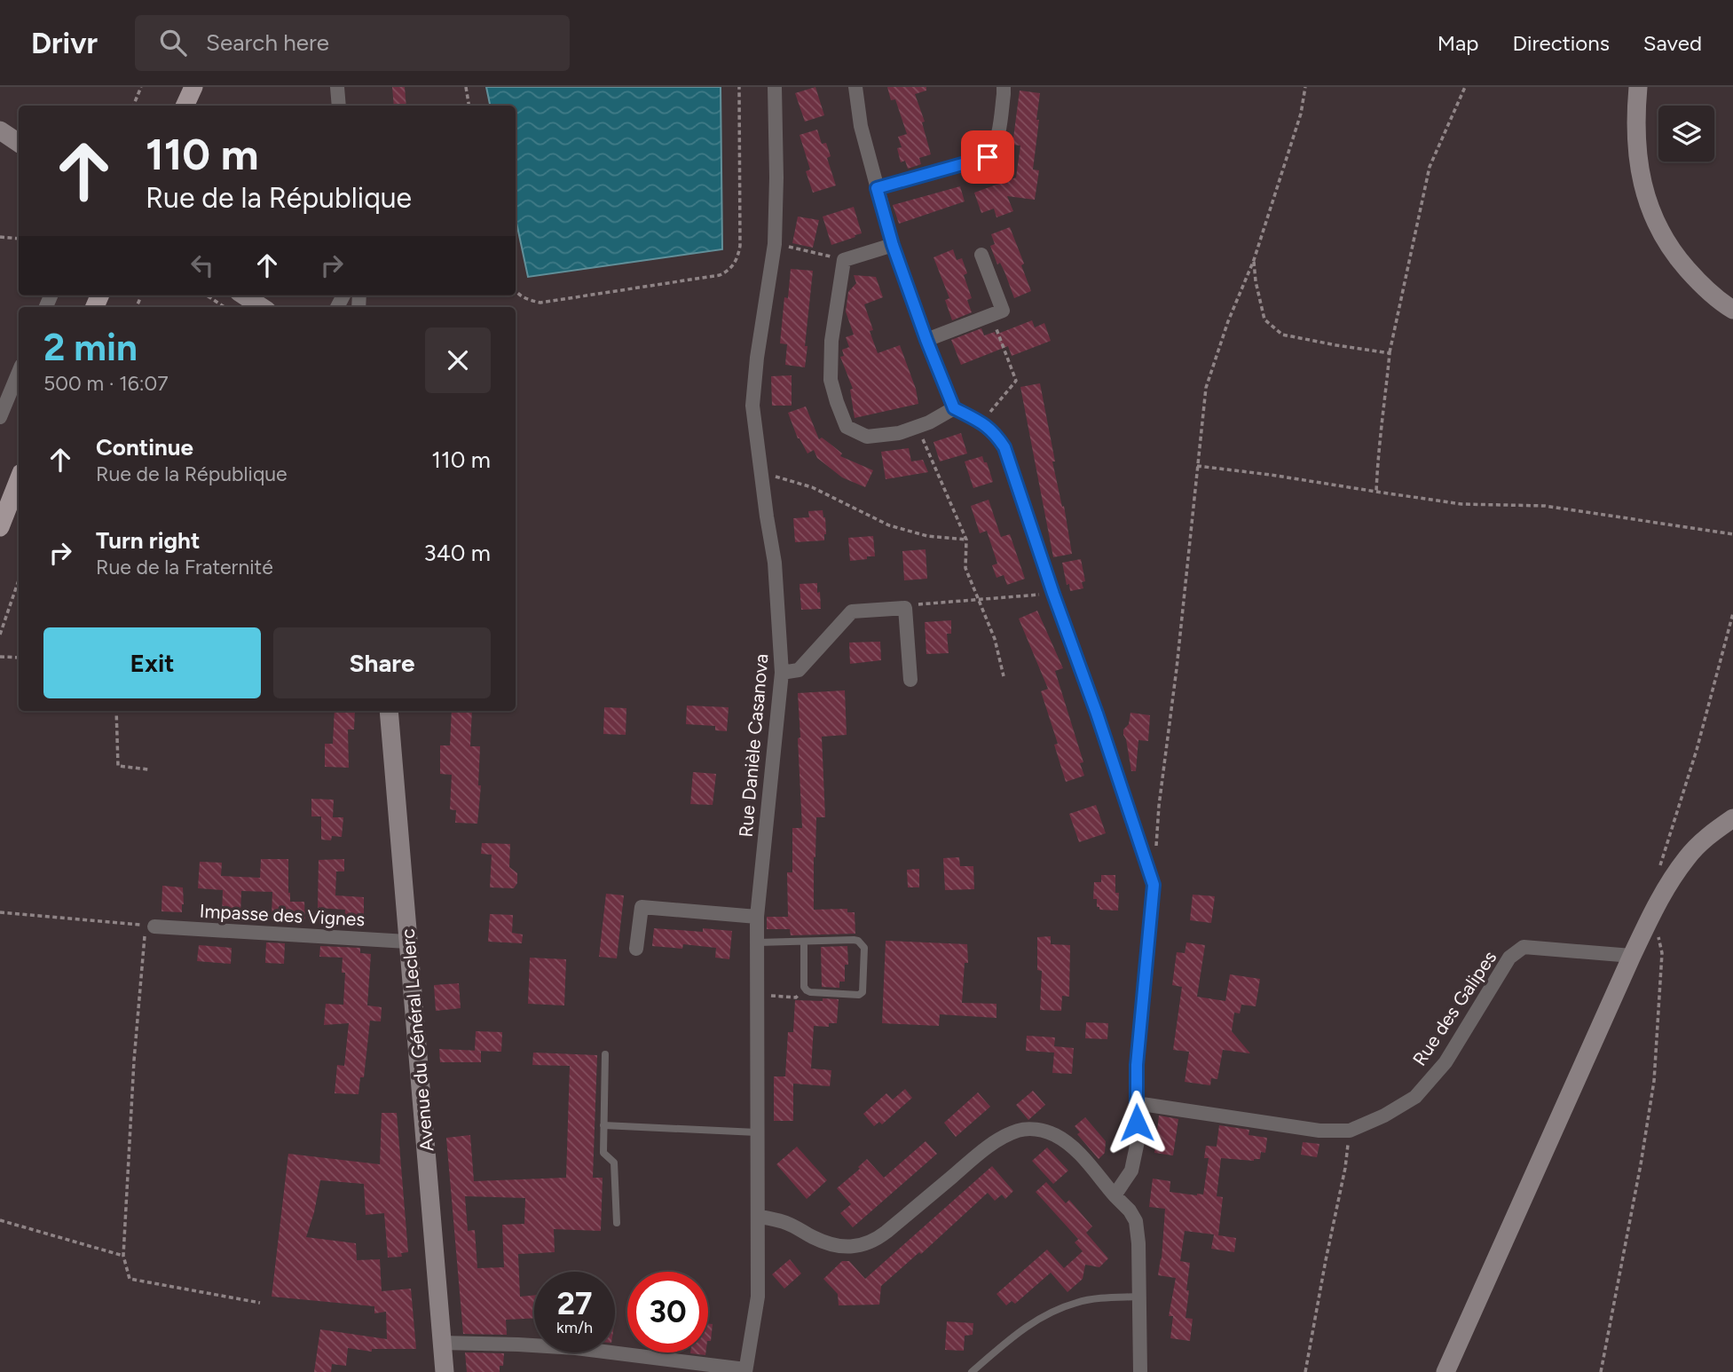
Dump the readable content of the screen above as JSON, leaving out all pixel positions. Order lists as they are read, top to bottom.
{
  "streets": {
    "street": [
      "Rue Danièle Casanova",
      "Impasse des Vignes",
      "Rue des Galipes",
      "Avenue du Général Leclerc"
    ]
  },
  "crossings": [
    ["Impasse des Vignes", "Avenue du Général Leclerc"]
  ],
  "page": {
    "header": "Drivr",
    "search": "Search here",
    "nav": ["Map", "Directions", "Saved"],
    "turn": ["110 m", "Rue de la République"],
    "heading": ["2 min", "500 m · 16:07"],
    "list": [
      {
        "name": "Continue",
        "note": "Rue de la République",
        "value": "110 m"
      },
      {
        "name": "Turn right",
        "note": "Rue de la Fraternité",
        "value": "340 m"
      }
    ],
    "buttons": ["Exit", "Share"],
    "speed": "27 km/h",
    "limit": "30"
  }
}
